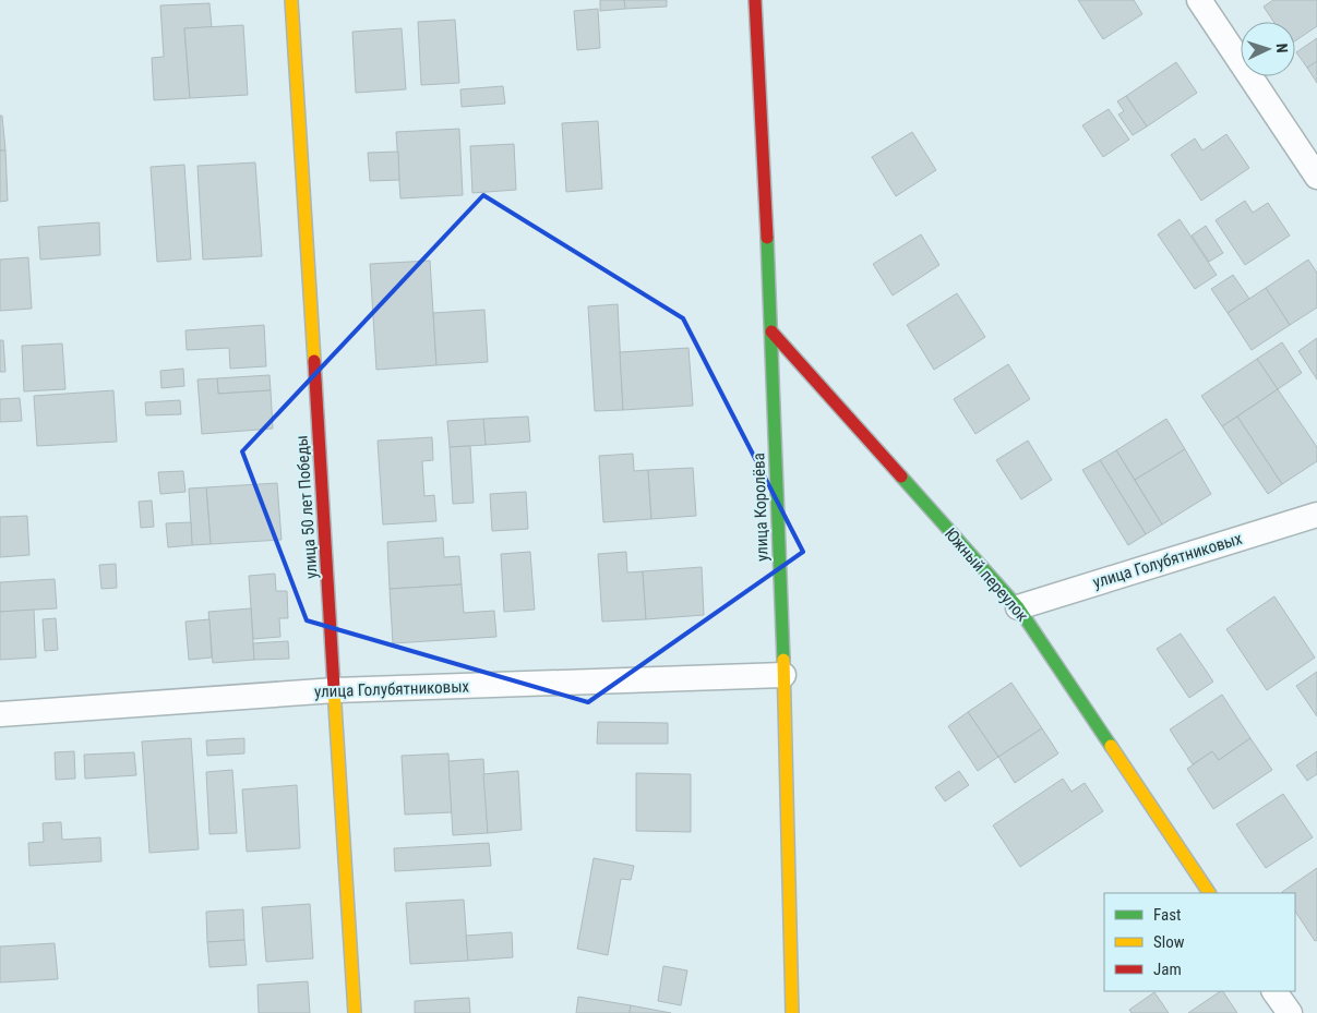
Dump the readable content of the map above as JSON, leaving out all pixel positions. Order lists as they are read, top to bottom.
{
  "streets": {
    "street": [
      "улица 50 лет Победы",
      "улица Королёва",
      "улица Голубятниковых",
      "Южный переулок"
    ]
  },
  "crossings": [
    ["улица 50 лет Победы", "улица Голубятниковых"],
    ["улица Королёва", "улица Голубятниковых"],
    ["улица Королёва", "Южный переулок"],
    ["улица Голубятниковых", "Южный переулок"]
  ],
  "legend": ["Fast", "Slow", "Jam"],
  "north": "right"
}
